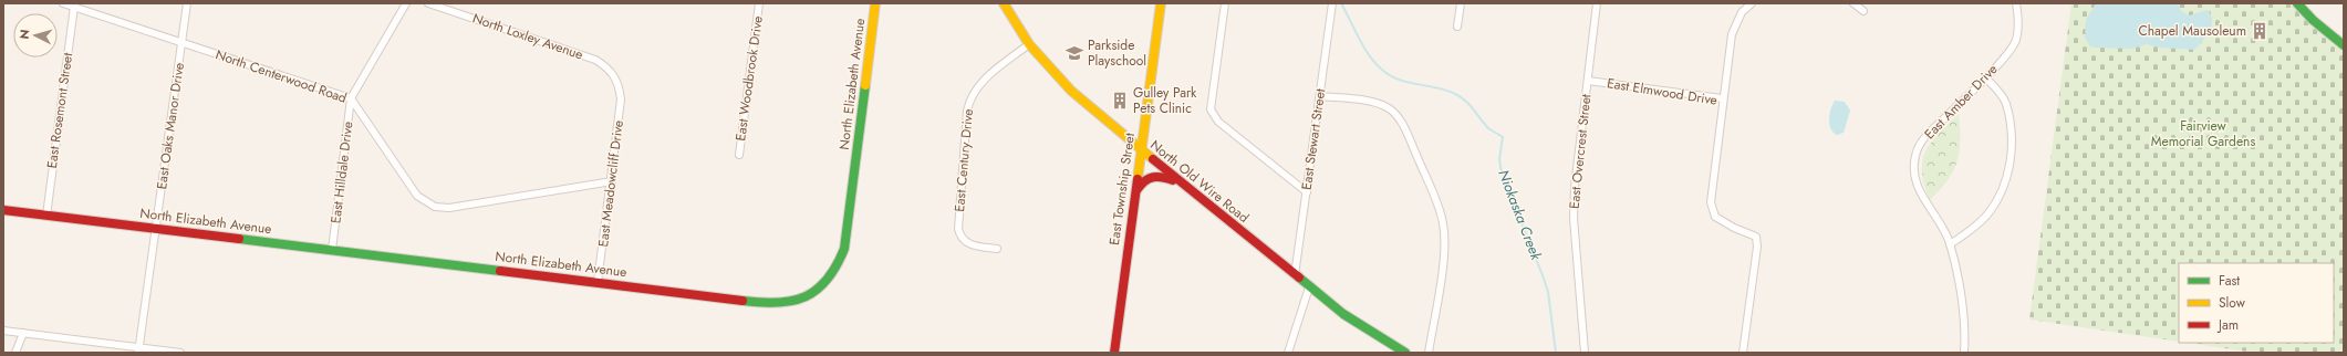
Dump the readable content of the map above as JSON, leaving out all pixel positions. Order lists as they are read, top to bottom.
{
  "streets": {
    "street": [
      "North Loxley Avenue",
      "North Centerwood Road",
      "East Woodbrook Drive",
      "North Elizabeth Avenue",
      "East Elmwood Drive",
      "East Amber Drive",
      "East Rosemont Street",
      "East Oaks Manor Drive",
      "East Stewart Street",
      "East Overcrest Street",
      "East Century Drive",
      "East Hilldale Drive",
      "North Old Wire Road",
      "East Meadowcliff Drive",
      "East Township Street"
    ]
  },
  "crossings": [
    ["North Loxley Avenue", "East Meadowcliff Drive"],
    ["North Centerwood Road", "East Rosemont Street"],
    ["North Centerwood Road", "East Oaks Manor Drive"],
    ["North Centerwood Road", "East Hilldale Drive"],
    ["North Centerwood Road", "East Meadowcliff Drive"],
    ["North Elizabeth Avenue", "East Rosemont Street"],
    ["North Elizabeth Avenue", "East Oaks Manor Drive"],
    ["North Elizabeth Avenue", "East Hilldale Drive"],
    ["North Elizabeth Avenue", "East Meadowcliff Drive"],
    ["East Elmwood Drive", "East Overcrest Street"],
    ["East Stewart Street", "North Old Wire Road"],
    ["East Century Drive", "North Old Wire Road"],
    ["North Old Wire Road", "East Township Street"]
  ],
  "water": ["Niokaska Creek"],
  "parks": ["Fairview Memorial Gardens"],
  "places": {
    "building": ["Chapel Mausoleum", "Gulley Park Pets Clinic"],
    "school or university": ["Parkside Playschool"]
  },
  "legend": ["Fast", "Slow", "Jam"],
  "north": "left"
}
